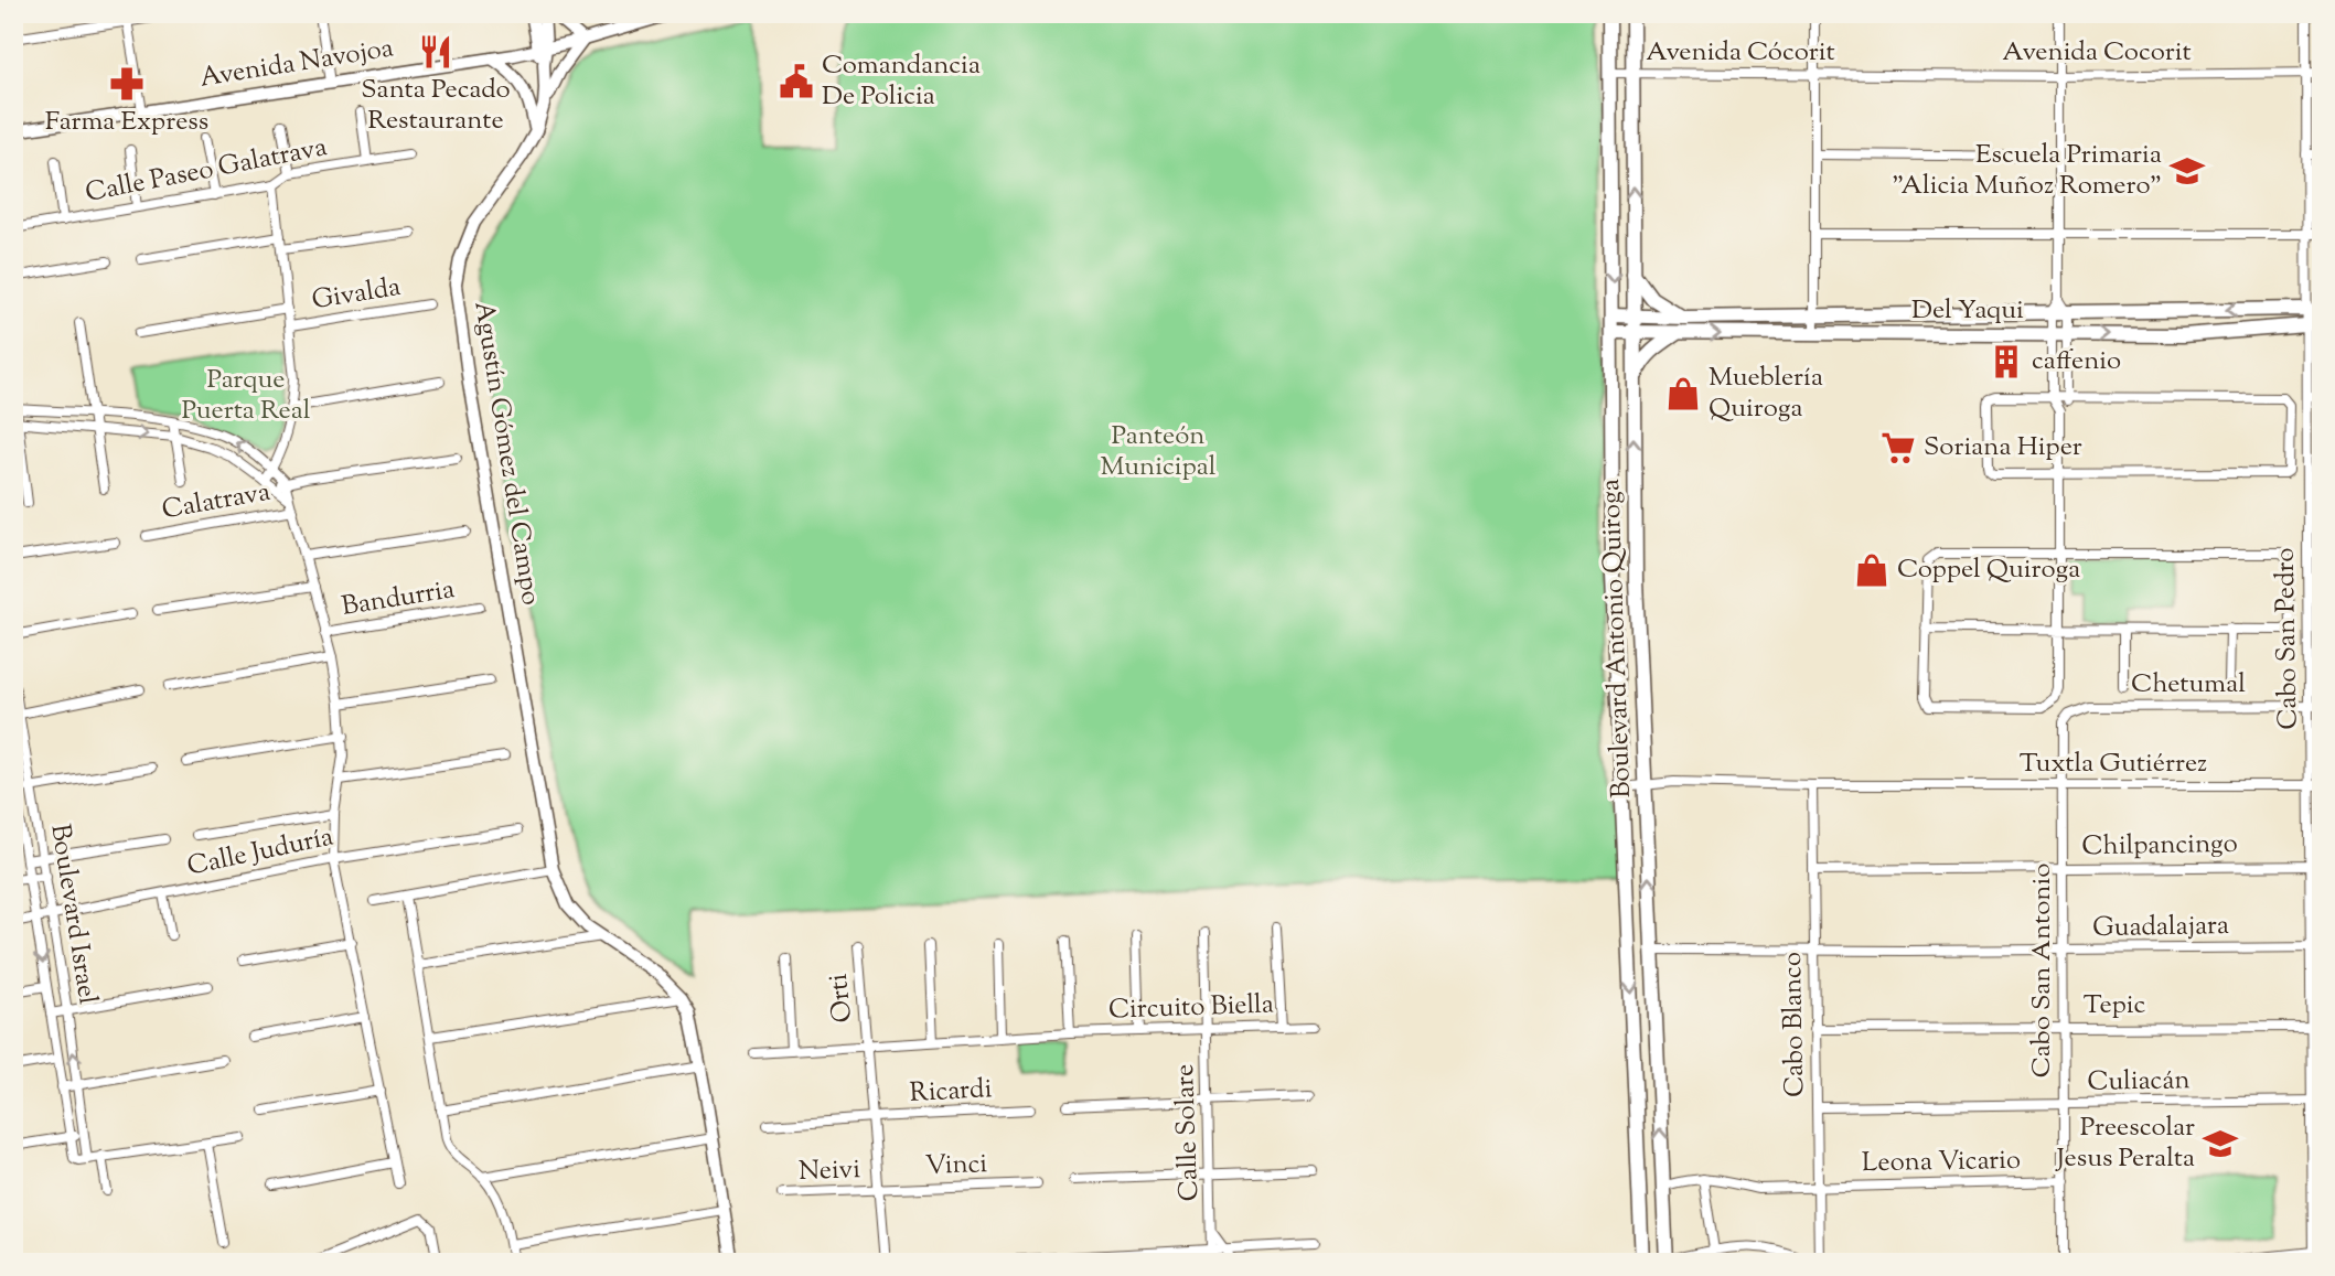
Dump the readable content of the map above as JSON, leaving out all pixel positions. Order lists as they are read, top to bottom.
{
  "streets": {
    "main road": ["Del Yaqui", "Boulevard Antonio Quiroga"],
    "street": [
      "Avenida Cócorit",
      "Avenida Cocorit",
      "Avenida Navojoa",
      "Calle Paseo Galatrava",
      "Givalda",
      "Agustín Gómez del Campo",
      "Calatrava",
      "Bandurria",
      "Cabo San Pedro",
      "Chetumal",
      "Tuxtla Gutiérrez",
      "Chilpancingo",
      "Calle Juduría",
      "Boulevard Israel",
      "Guadalajara",
      "Cabo San Antonio",
      "Orti",
      "Tepic",
      "Circuito Biella",
      "Cabo Blanco",
      "Culiacán",
      "Ricardi",
      "Calle Solare",
      "Leona Vicario",
      "Vinci",
      "Neivi"
    ]
  },
  "crossings": [
    ["Avenida Cócorit", "Avenida Cocorit"],
    ["Avenida Cócorit", "Boulevard Antonio Quiroga"],
    ["Avenida Cocorit", "Cabo San Pedro"],
    ["Avenida Navojoa", "Agustín Gómez del Campo"],
    ["Del Yaqui", "Boulevard Antonio Quiroga"],
    ["Del Yaqui", "Cabo San Pedro"],
    ["Boulevard Antonio Quiroga", "Tuxtla Gutiérrez"],
    ["Boulevard Antonio Quiroga", "Guadalajara"],
    ["Boulevard Antonio Quiroga", "Leona Vicario"],
    ["Cabo San Pedro", "Chetumal"],
    ["Cabo San Pedro", "Tuxtla Gutiérrez"],
    ["Cabo San Pedro", "Chilpancingo"],
    ["Cabo San Pedro", "Guadalajara"],
    ["Cabo San Pedro", "Tepic"],
    ["Cabo San Pedro", "Culiacán"],
    ["Chetumal", "Cabo San Antonio"],
    ["Tuxtla Gutiérrez", "Cabo San Antonio"],
    ["Tuxtla Gutiérrez", "Cabo Blanco"],
    ["Chilpancingo", "Cabo San Antonio"],
    ["Chilpancingo", "Cabo Blanco"],
    ["Calle Juduría", "Boulevard Israel"],
    ["Guadalajara", "Cabo San Antonio"],
    ["Guadalajara", "Cabo Blanco"],
    ["Cabo San Antonio", "Tepic"],
    ["Cabo San Antonio", "Culiacán"],
    ["Cabo San Antonio", "Leona Vicario"],
    ["Orti", "Circuito Biella"],
    ["Orti", "Ricardi"],
    ["Orti", "Vinci"],
    ["Orti", "Neivi"],
    ["Tepic", "Cabo Blanco"],
    ["Circuito Biella", "Calle Solare"],
    ["Cabo Blanco", "Culiacán"],
    ["Cabo Blanco", "Leona Vicario"],
    ["Vinci", "Neivi"]
  ],
  "parks": ["Parque Puerta Real", "Panteón Municipal"],
  "places": {
    "restaurant": ["Santa Pecado Restaurante"],
    "public building": ["Comandancia De Policia"],
    "pharmacy": ["Farma Express"],
    "school or university": ["Escuela Primaria \"Alicia Muñoz Romero\"", "Preescolar Jesus Peralta"],
    "building": ["caffenio"],
    "shop": ["Mueblería Quiroga", "Coppel Quiroga"],
    "supermarket": ["Soriana Hiper"]
  }
}
